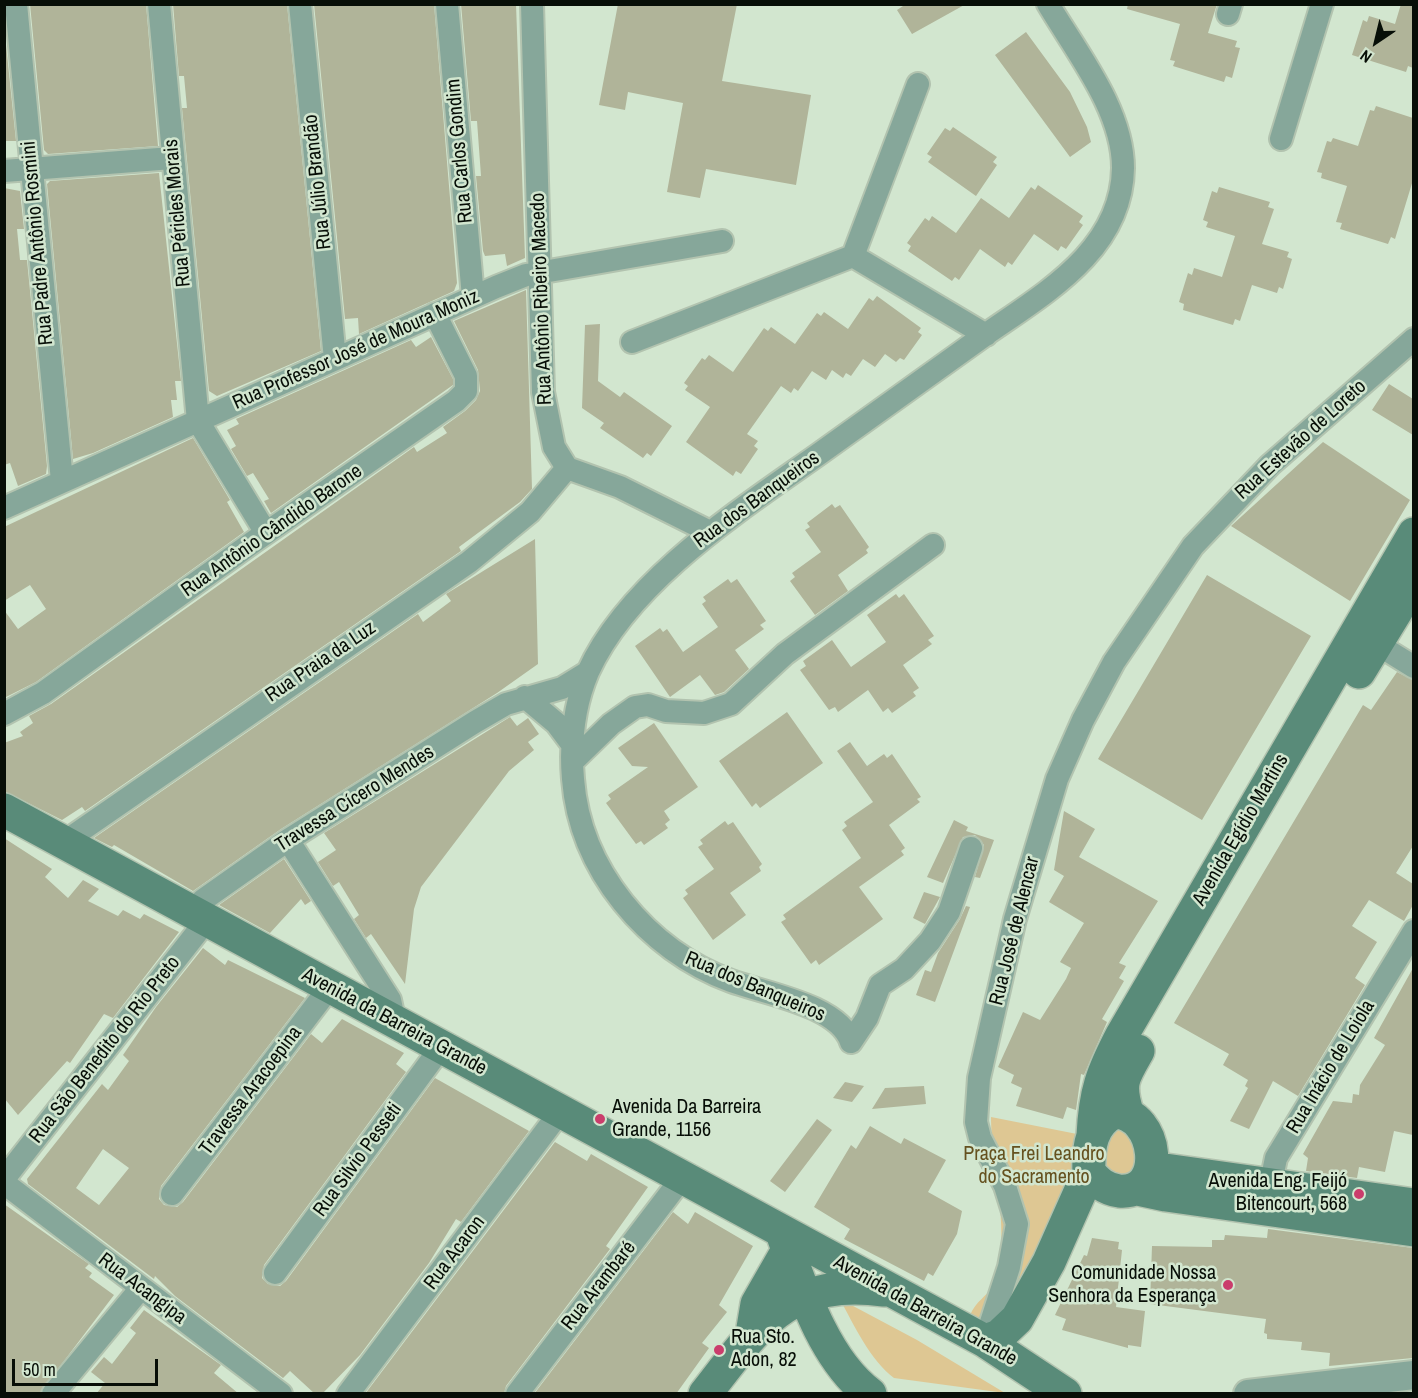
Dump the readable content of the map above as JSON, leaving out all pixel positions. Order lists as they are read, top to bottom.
{
  "streets": {
    "main road": ["Avenida Egídio Martins", "Avenida da Barreira Grande"],
    "street": [
      "Rua Carlos Gondim",
      "Rua Júlio Brandão",
      "Rua Péricles Morais",
      "Rua Padre Antônio Rosmini",
      "Rua Antônio Ribeiro Macedo",
      "Rua Professor José de Moura Moniz",
      "Rua Estevão de Loreto",
      "Rua dos Banqueiros",
      "Rua Antônio Cândido Barone",
      "Rua Praia da Luz",
      "Travessa Cícero Mendes",
      "Rua José de Alencar",
      "Rua São Benedito do Rio Preto",
      "Rua Inácio de Loiola",
      "Travessa Aracoepina",
      "Rua Silvio Pesseti",
      "Rua Acaron",
      "Rua Arambaré",
      "Rua Acangipa"
    ]
  },
  "crossings": [
    ["Rua Carlos Gondim", "Rua Professor José de Moura Moniz"],
    ["Rua Júlio Brandão", "Rua Professor José de Moura Moniz"],
    ["Rua Péricles Morais", "Rua Professor José de Moura Moniz"],
    ["Rua Padre Antônio Rosmini", "Rua Professor José de Moura Moniz"],
    ["Rua Antônio Ribeiro Macedo", "Rua Professor José de Moura Moniz"],
    ["Rua Antônio Ribeiro Macedo", "Rua Praia da Luz"],
    ["Rua Professor José de Moura Moniz", "Rua Antônio Cândido Barone"],
    ["Rua Estevão de Loreto", "Rua José de Alencar"],
    ["Rua dos Banqueiros", "Travessa Cícero Mendes"],
    ["Rua Praia da Luz", "Avenida da Barreira Grande"],
    ["Travessa Cícero Mendes", "Avenida da Barreira Grande"],
    ["Travessa Cícero Mendes", "Rua São Benedito do Rio Preto"],
    ["Rua José de Alencar", "Avenida da Barreira Grande"],
    ["Avenida da Barreira Grande", "Rua São Benedito do Rio Preto"],
    ["Avenida da Barreira Grande", "Travessa Aracoepina"],
    ["Avenida da Barreira Grande", "Rua Silvio Pesseti"],
    ["Avenida da Barreira Grande", "Rua Acaron"],
    ["Avenida da Barreira Grande", "Rua Arambaré"],
    ["Rua São Benedito do Rio Preto", "Rua Acangipa"]
  ],
  "parks": ["Praça Frei Leandro do Sacramento"],
  "places": [
    "Avenida Da Barreira Grande, 1156",
    "Avenida Eng. Feijó Bitencourt, 568",
    "Comunidade Nossa Senhora da Esperança",
    "Rua Sto. Adon, 82"
  ],
  "scale_bar": "50 m",
  "north": "bottom left"
}
